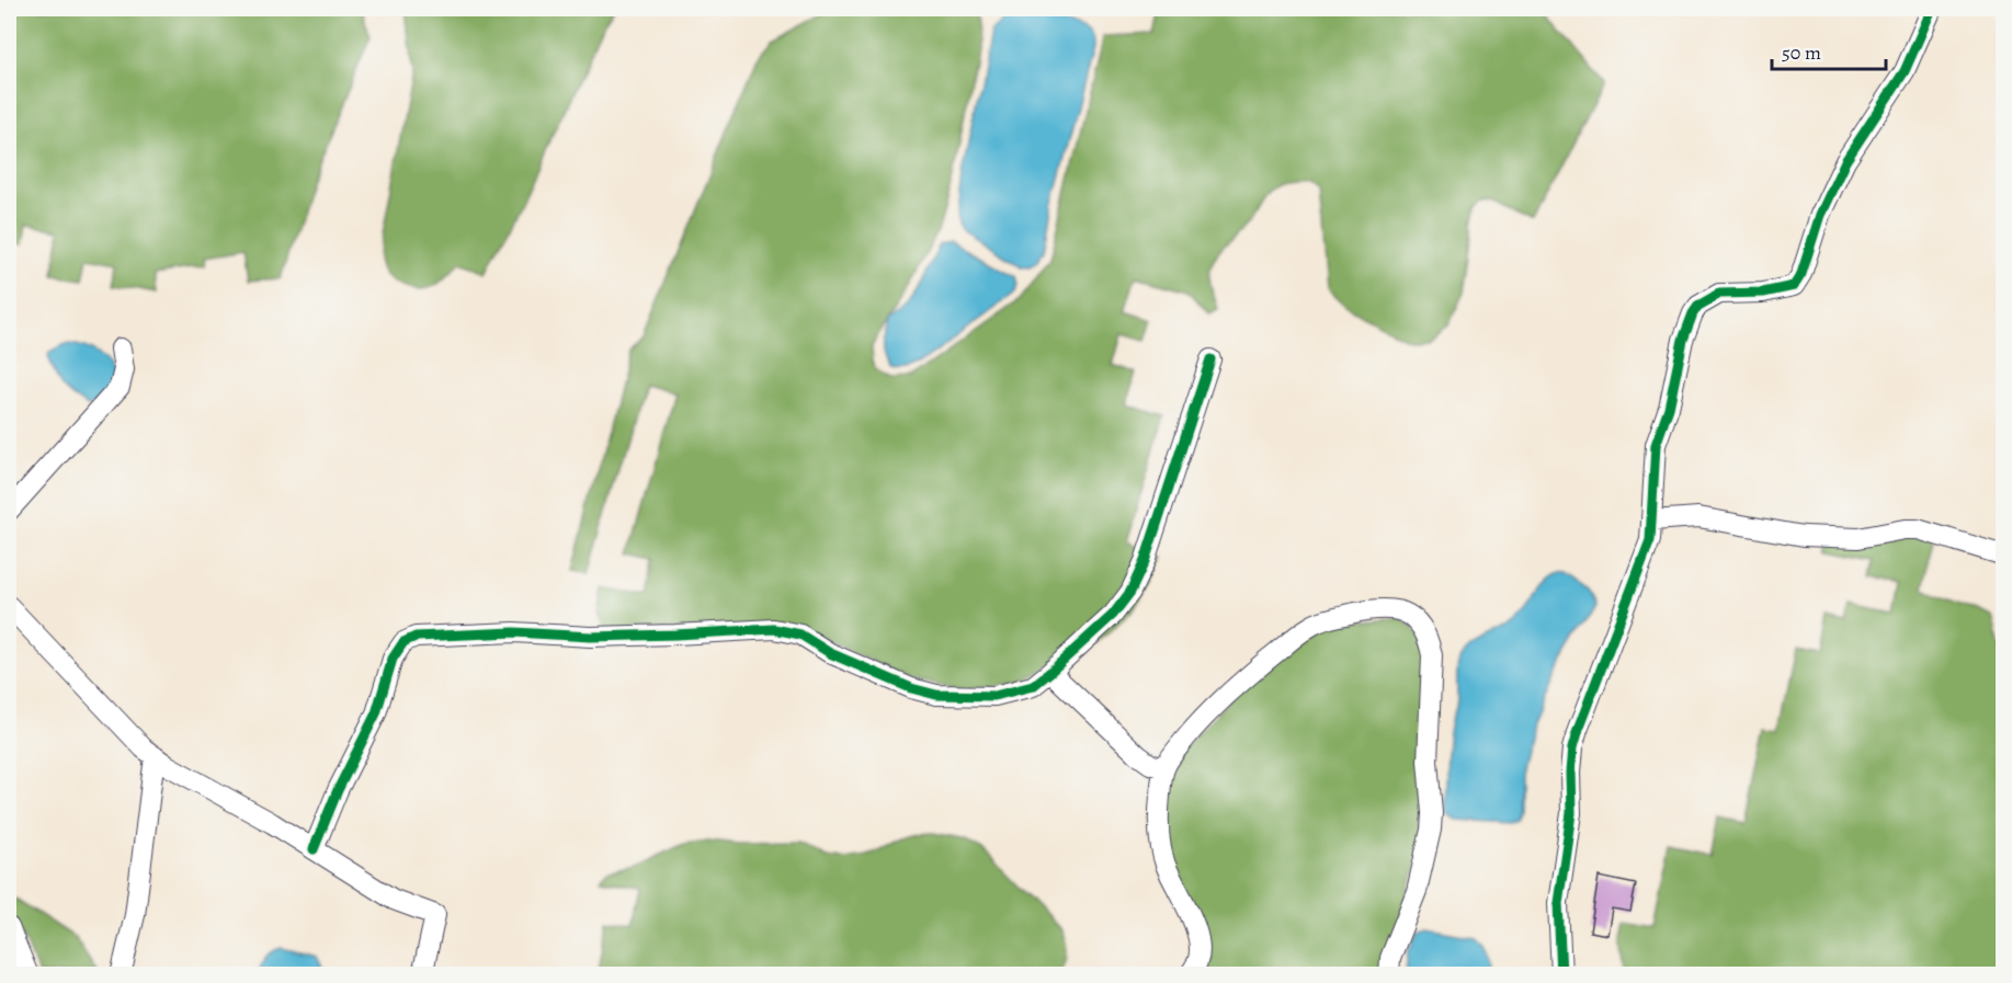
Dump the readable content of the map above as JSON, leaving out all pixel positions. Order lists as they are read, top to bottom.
{
  "scale_bar": "50 m"
}
